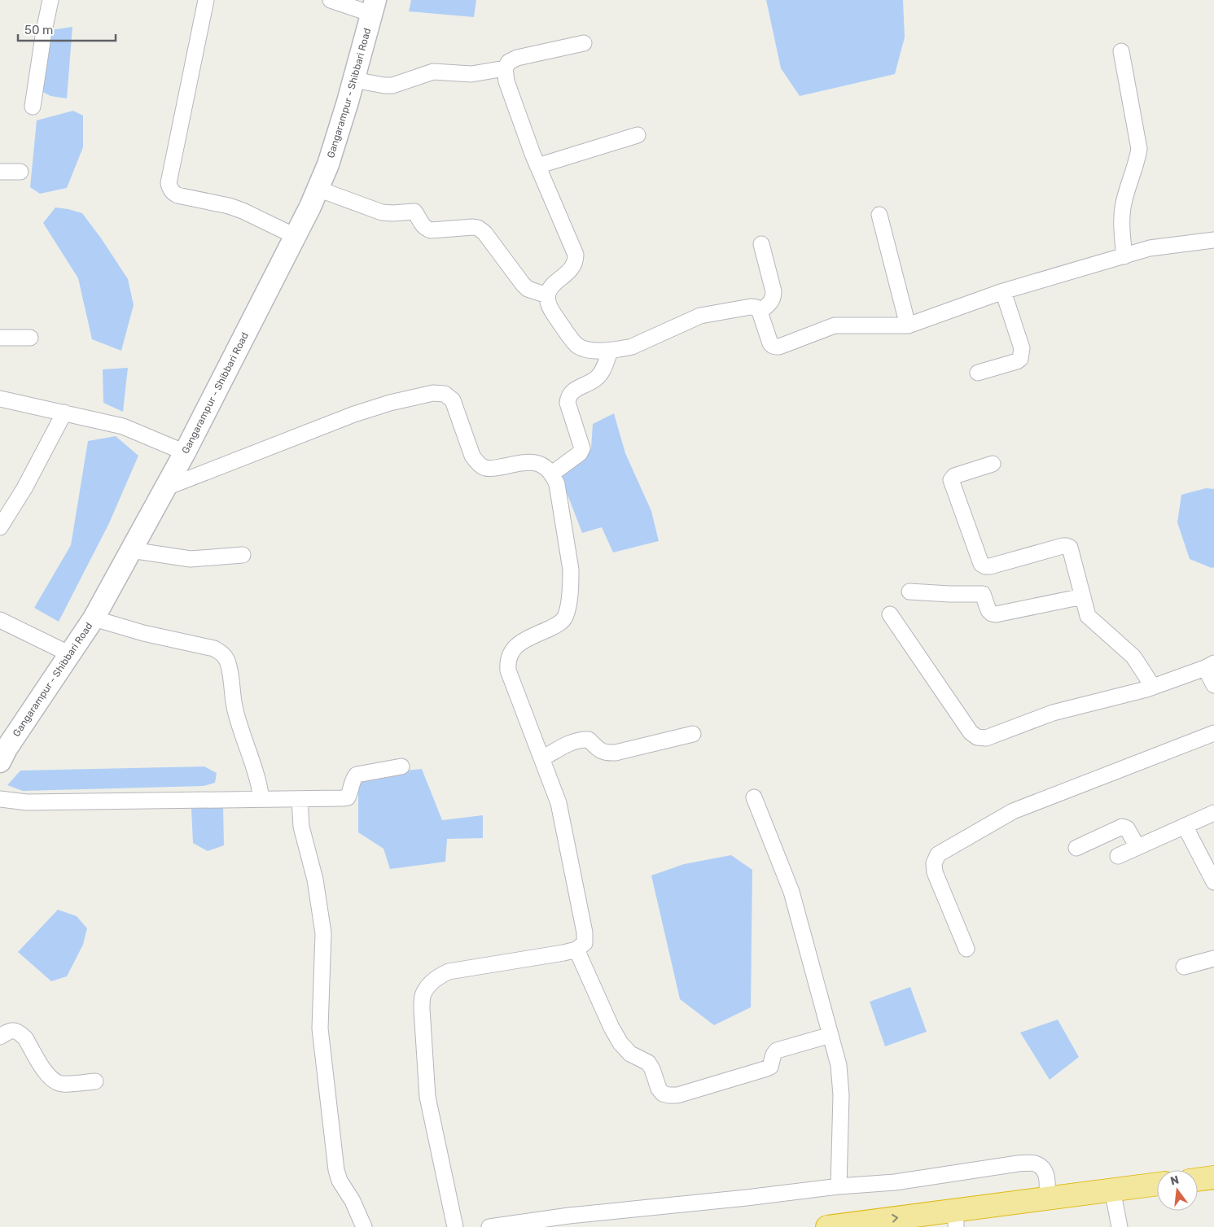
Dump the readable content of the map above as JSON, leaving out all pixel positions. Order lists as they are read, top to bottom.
{
  "streets": {
    "main road": ["Gangarampur - Shibbari Road"]
  },
  "scale_bar": "50 m",
  "north": "top"
}
